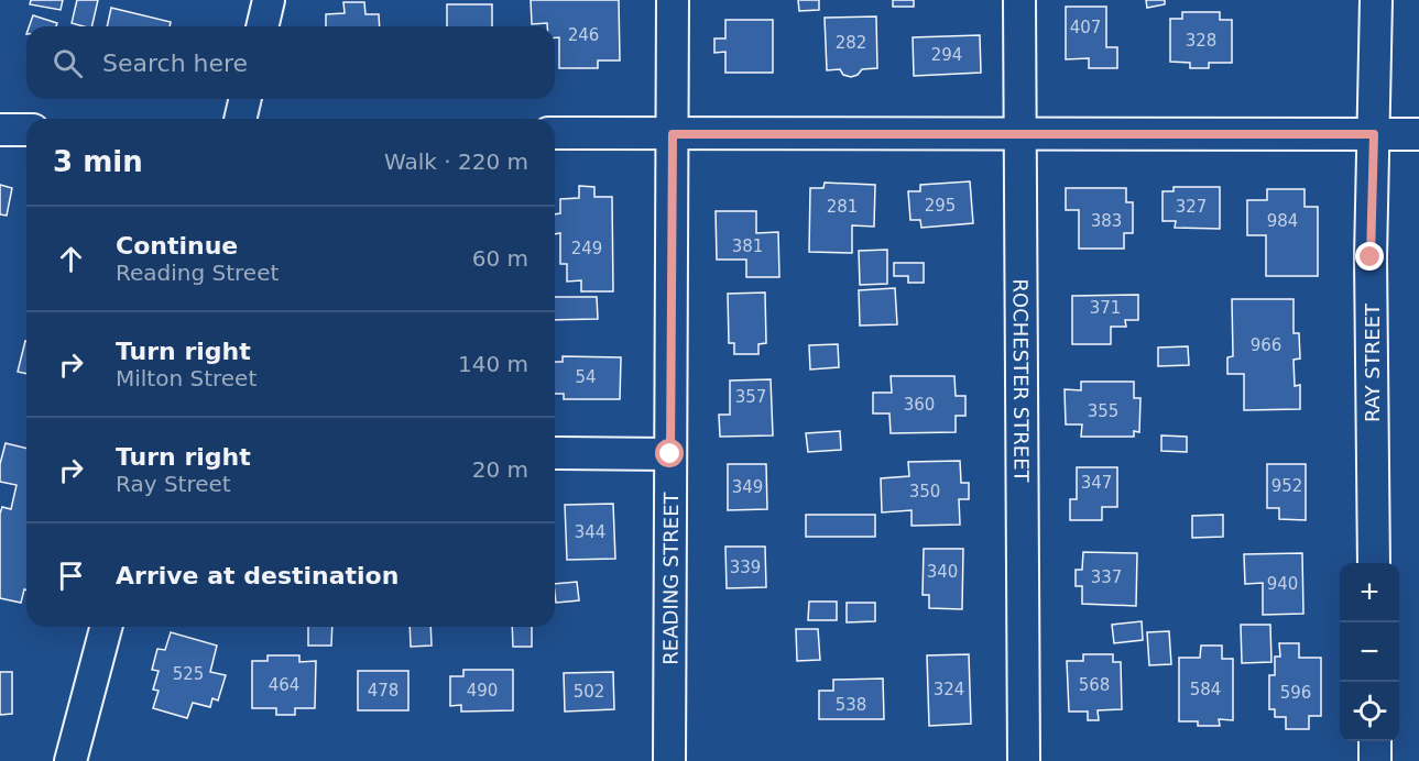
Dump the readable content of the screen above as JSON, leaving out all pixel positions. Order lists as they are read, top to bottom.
{
  "streets": {
    "street": ["RAY STREET", "ROCHESTER STREET", "READING STREET"]
  },
  "house_numbers": [
    "407",
    "246",
    "328",
    "282",
    "294",
    "295",
    "281",
    "327",
    "383",
    "984",
    "381",
    "249",
    "371",
    "966",
    "54",
    "357",
    "360",
    "355",
    "347",
    "952",
    "349",
    "350",
    "344",
    "339",
    "340",
    "337",
    "940",
    "525",
    "464",
    "568",
    "324",
    "584",
    "478",
    "490",
    "502",
    "596",
    "538"
  ],
  "page": {
    "search": "Search here",
    "heading": ["3 min", "Walk · 220 m"],
    "list": [
      ["Continue", "Reading Street", "60 m"],
      ["Turn right", "Milton Street", "140 m"],
      ["Turn right", "Ray Street", "20 m"],
      "Arrive at destination"
    ],
    "map_buttons": ["+", "−"]
  }
}
